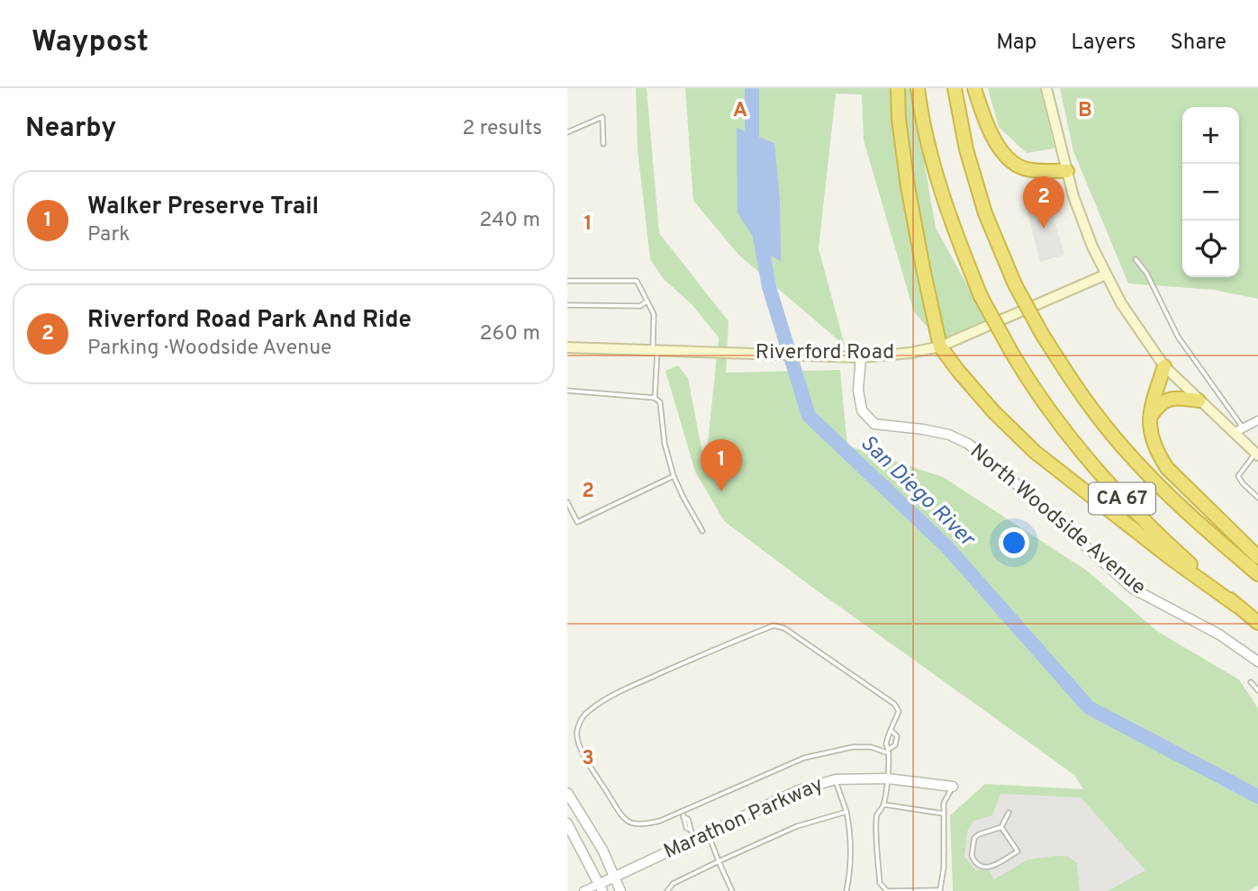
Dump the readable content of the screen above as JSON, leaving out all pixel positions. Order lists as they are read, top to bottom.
{
  "streets": {
    "highway": ["CA 67"],
    "main road": ["Riverford Road"],
    "street": ["North Woodside Avenue", "Marathon Parkway"]
  },
  "crossings": [
    ["Riverford Road", "North Woodside Avenue"]
  ],
  "water": ["San Diego River"],
  "page": {
    "header": "Waypost",
    "nav": ["Map", "Layers", "Share"],
    "heading": ["Nearby", "2 results"],
    "map_buttons": ["+", "−"],
    "list": [
      {
        "mark": "1",
        "name": "Walker Preserve Trail",
        "note": "Park",
        "value": "240 m"
      },
      {
        "mark": "2",
        "name": "Riverford Road Park And Ride",
        "note": "Parking · Woodside Avenue",
        "value": "260 m"
      }
    ],
    "pins": ["2", "1"]
  },
  "grid": {
    "columns": ["A", "B"],
    "rows": ["1", "2", "3"]
  }
}
